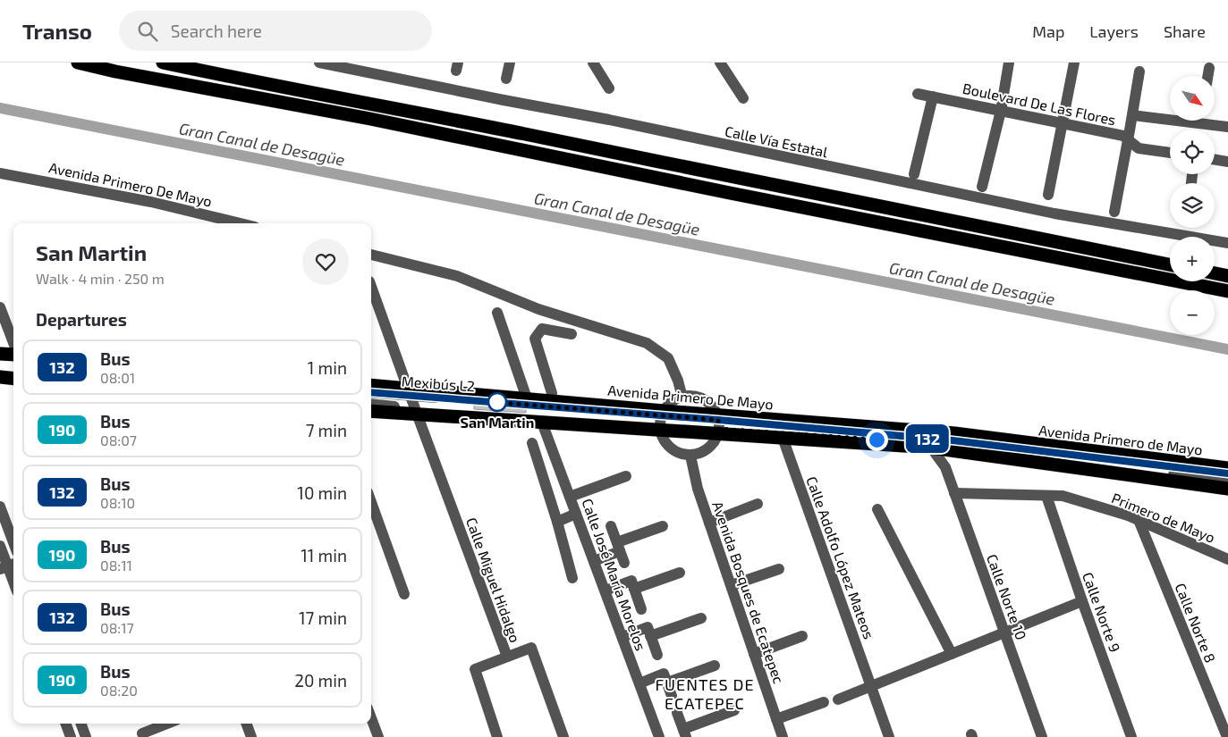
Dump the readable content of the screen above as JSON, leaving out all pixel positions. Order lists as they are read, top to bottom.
{
  "streets": {
    "highway": ["Avenida Primero De Mayo", "Avenida Primero de Mayo"],
    "street": [
      "Boulevard De Las Flores",
      "Calle Vía Estatal",
      "Mexibús L2",
      "Primero de Mayo",
      "Calle Adolfo López Mateos",
      "Calle José María Morelos",
      "Calle Miguel Hidalgo",
      "Avenida Bosques de Ecatepec",
      "Calle Norte 10",
      "Calle Norte 9",
      "Calle Norte 8"
    ]
  },
  "crossings": [
    ["Avenida Primero De Mayo", "Mexibús L2"],
    ["Avenida Primero De Mayo", "Avenida Primero de Mayo"],
    ["Avenida Primero De Mayo", "Calle Miguel Hidalgo"],
    ["Avenida Primero De Mayo", "Avenida Bosques de Ecatepec"],
    ["Avenida Primero De Mayo", "Calle Norte 10"],
    ["Mexibús L2", "Calle Miguel Hidalgo"],
    ["Mexibús L2", "Avenida Bosques de Ecatepec"],
    ["Primero de Mayo", "Calle Norte 10"],
    ["Primero de Mayo", "Calle Norte 9"],
    ["Primero de Mayo", "Calle Norte 8"]
  ],
  "districts": ["FUENTES DE ECATEPEC"],
  "water": ["Gran Canal de Desagüe"],
  "places": ["San Martin"],
  "lines": ["bus line 132"],
  "north": "bottom right",
  "page": {
    "header": "Transo",
    "search": "Search here",
    "nav": ["Map", "Layers", "Share"],
    "on_map": "132",
    "map_buttons": ["+", "−"],
    "heading": [
      ["San Martin", "Walk · 4 min · 250 m"],
      "Departures"
    ],
    "list": [
      {
        "mark": "132",
        "name": "Bus",
        "note": "08:01",
        "value": "1 min"
      },
      {
        "mark": "190",
        "name": "Bus",
        "note": "08:07",
        "value": "7 min"
      },
      {
        "mark": "132",
        "name": "Bus",
        "note": "08:10",
        "value": "10 min"
      },
      {
        "mark": "190",
        "name": "Bus",
        "note": "08:11",
        "value": "11 min"
      },
      {
        "mark": "132",
        "name": "Bus",
        "note": "08:17",
        "value": "17 min"
      },
      {
        "mark": "190",
        "name": "Bus",
        "note": "08:20",
        "value": "20 min"
      }
    ]
  }
}
